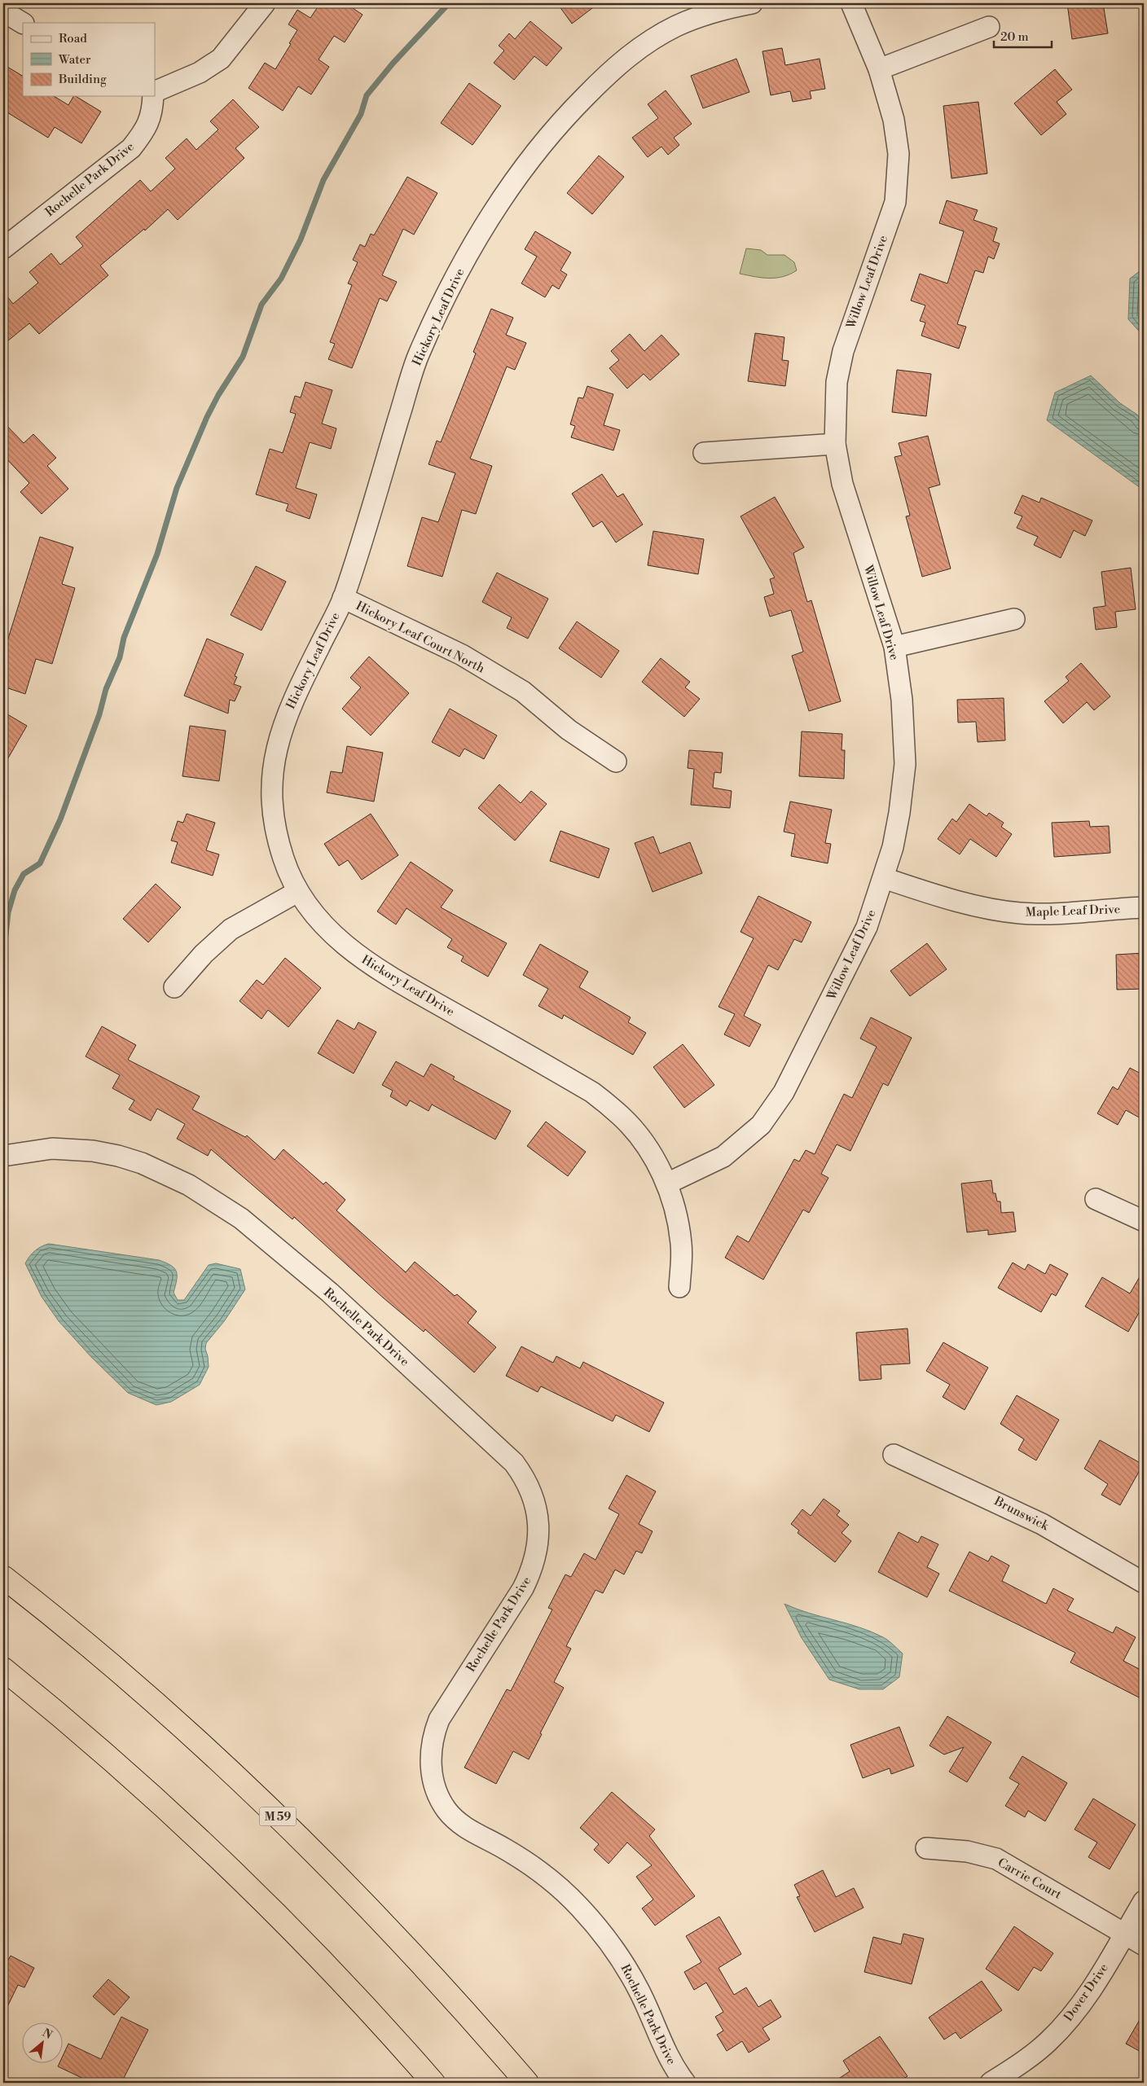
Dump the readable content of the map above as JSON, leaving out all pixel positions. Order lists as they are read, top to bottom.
{
  "streets": {
    "highway": ["M 59"],
    "street": [
      "Rochelle Park Drive",
      "Willow Leaf Drive",
      "Hickory Leaf Drive",
      "Hickory Leaf Court North",
      "Maple Leaf Drive",
      "Brunswick",
      "Carrie Court",
      "Dover Drive"
    ]
  },
  "crossings": [
    ["Willow Leaf Drive", "Hickory Leaf Drive"],
    ["Willow Leaf Drive", "Maple Leaf Drive"],
    ["Hickory Leaf Drive", "Hickory Leaf Court North"],
    ["Carrie Court", "Dover Drive"]
  ],
  "legend": ["Road", "Water", "Building"],
  "scale_bar": "20 m",
  "north": "top right"
}
